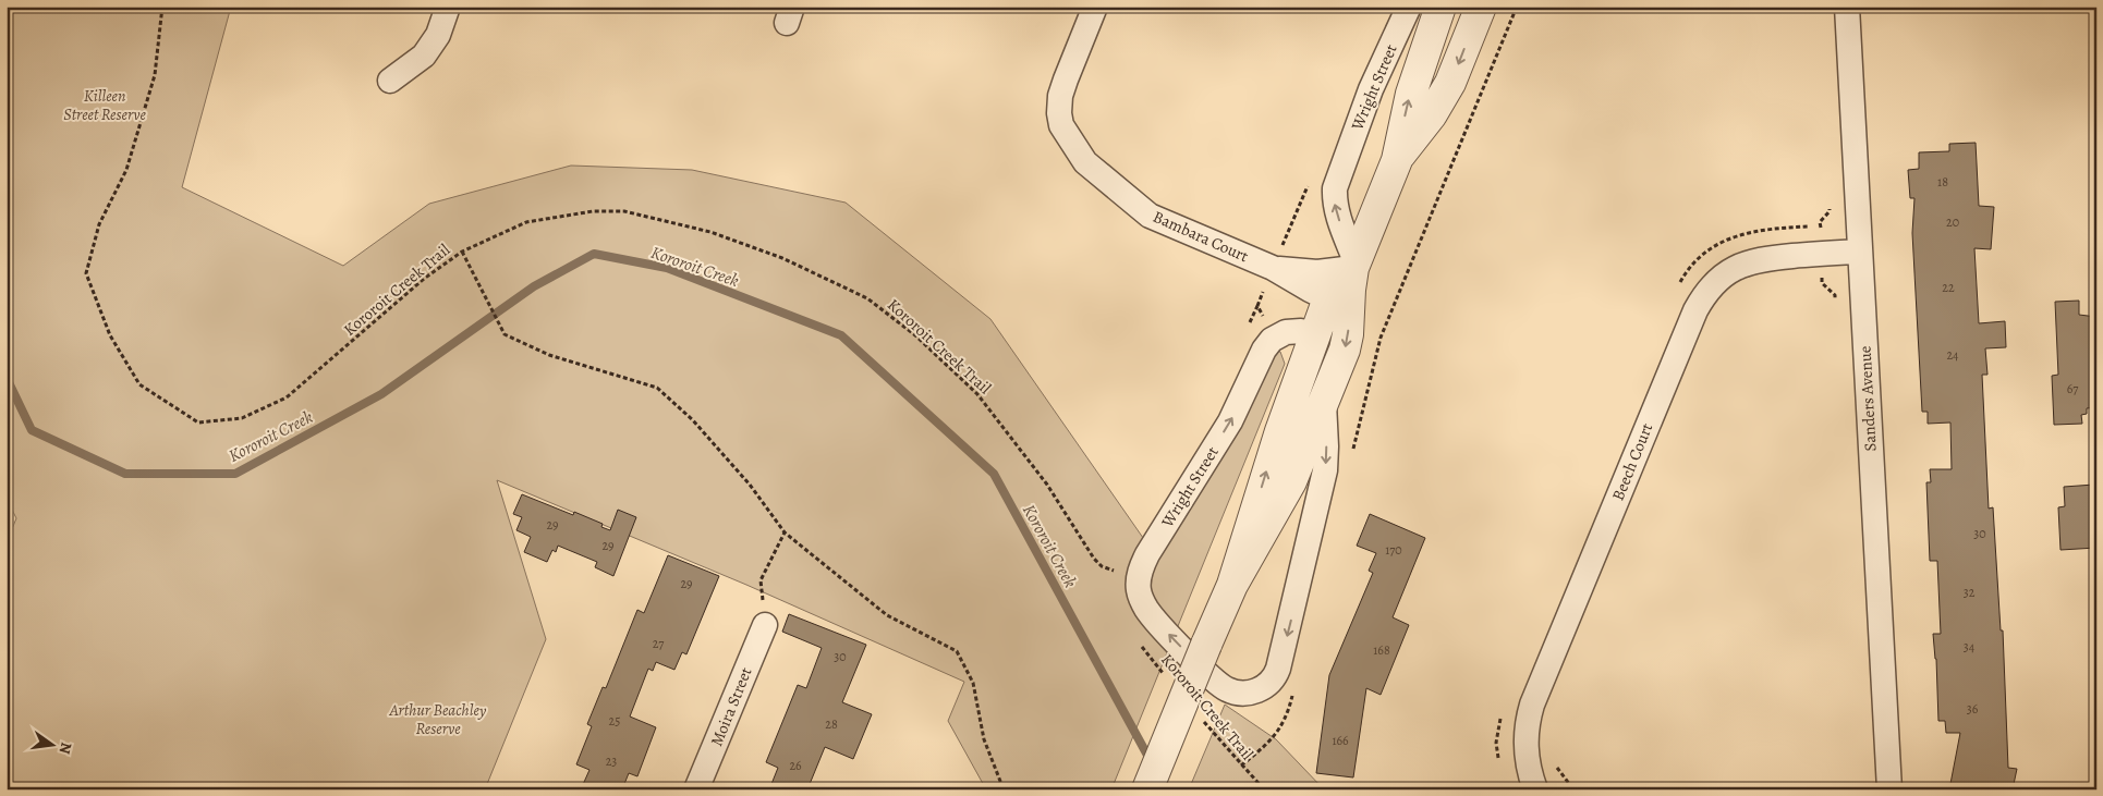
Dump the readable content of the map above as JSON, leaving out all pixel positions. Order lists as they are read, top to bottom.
{
  "streets": {
    "street": [
      "Wright Street",
      "Bambara Court",
      "Sanders Avenue",
      "Beech Court",
      "Moira Street"
    ],
    "path": ["Kororoit Creek Trail"]
  },
  "crossings": [
    ["Wright Street", "Bambara Court"],
    ["Sanders Avenue", "Beech Court"]
  ],
  "water": ["Kororoit Creek"],
  "parks": ["Killeen Street Reserve", "Arthur Beachley Reserve"],
  "house_numbers": [
    "18",
    "20",
    "22",
    "24",
    "67",
    "29",
    "30",
    "29",
    "170",
    "29",
    "32",
    "27",
    "34",
    "168",
    "30",
    "36",
    "25",
    "28",
    "166",
    "23",
    "26"
  ],
  "north": "right"
}
